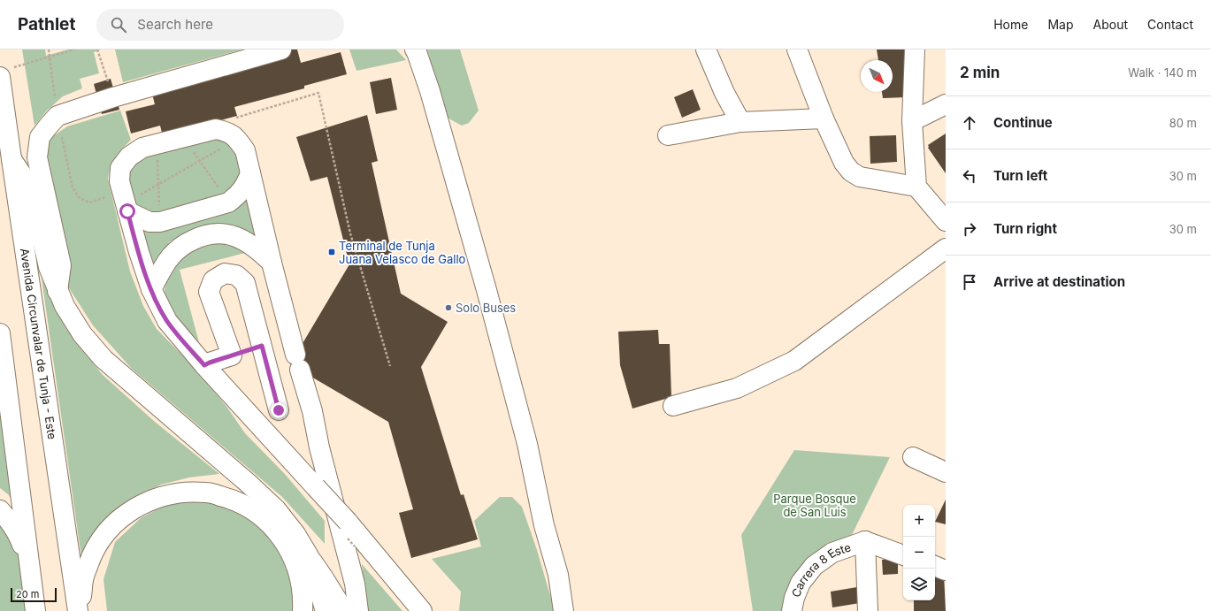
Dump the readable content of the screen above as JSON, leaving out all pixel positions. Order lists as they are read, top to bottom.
{
  "streets": {
    "main road": ["Avenida Circunvalar de Tunja - Este", "Carrera 8 Este"]
  },
  "parks": ["Parque Bosque de San Luis"],
  "places": {
    "transit": ["Terminal de Tunja Juana Velasco de Gallo"],
    "other": ["Solo Buses"]
  },
  "scale_bar": "20 m",
  "north": "bottom right",
  "page": {
    "header": "Pathlet",
    "search": "Search here",
    "nav": [
      "Home",
      "Map",
      "About",
      "Contact"
    ],
    "heading": ["2 min", "Walk · 140 m"],
    "list": [
      ["Continue", "80 m"],
      ["Turn left", "30 m"],
      ["Turn right", "30 m"],
      "Arrive at destination"
    ],
    "map_buttons": ["+", "−"],
    "scale": "20 m"
  }
}
